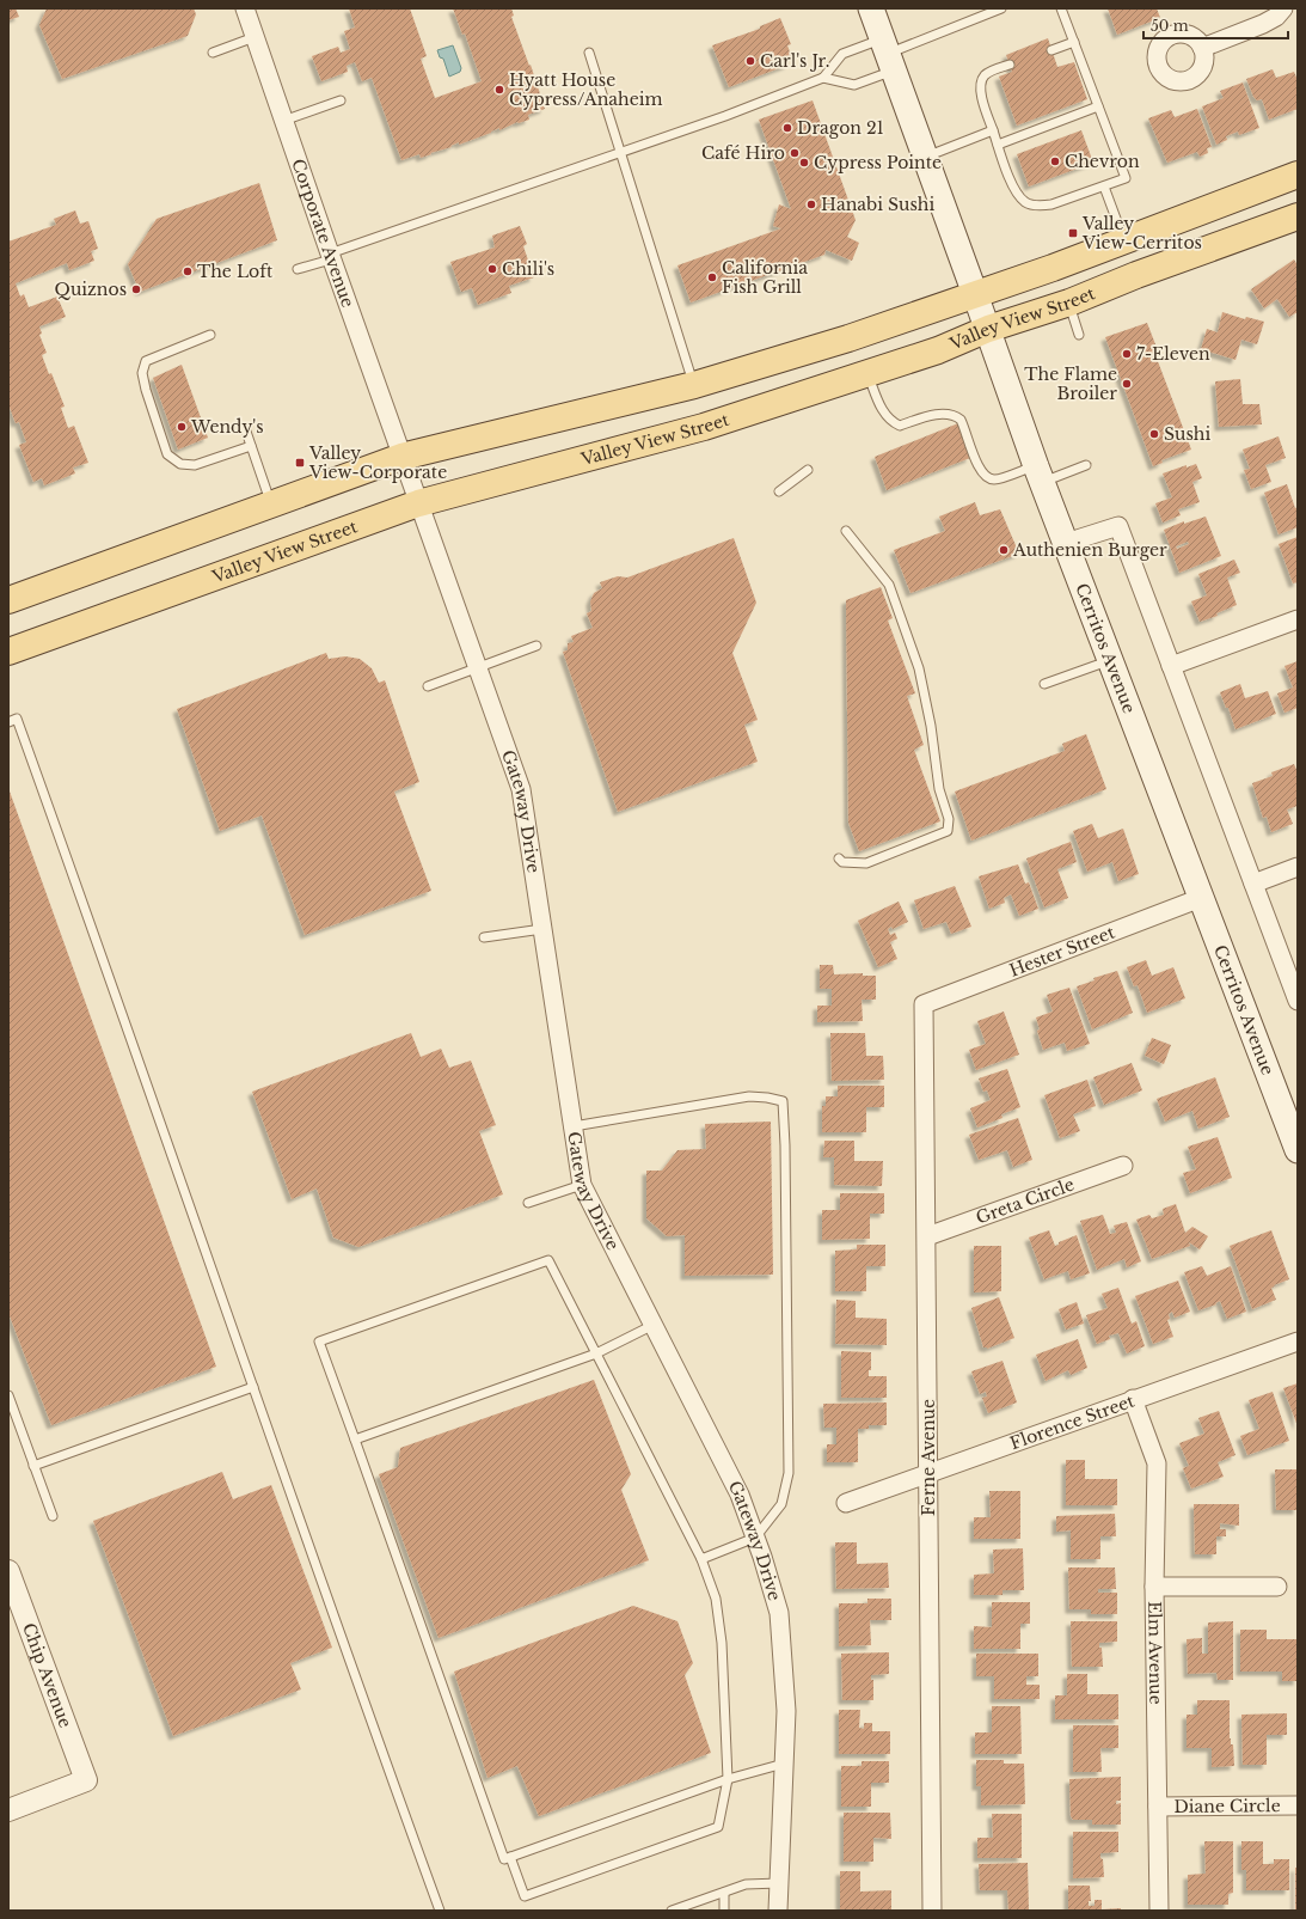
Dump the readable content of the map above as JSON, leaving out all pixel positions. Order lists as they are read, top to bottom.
{
  "streets": {
    "main road": ["Valley View Street", "Cerritos Avenue"],
    "street": [
      "Corporate Avenue",
      "Gateway Drive",
      "Hester Street",
      "Greta Circle",
      "Florence Street",
      "Ferne Avenue",
      "Elm Avenue",
      "Chip Avenue",
      "Diane Circle"
    ]
  },
  "crossings": [
    ["Corporate Avenue", "Gateway Drive"],
    ["Valley View Street", "Cerritos Avenue"],
    ["Valley View Street", "Gateway Drive"],
    ["Cerritos Avenue", "Hester Street"],
    ["Hester Street", "Ferne Avenue"],
    ["Greta Circle", "Ferne Avenue"],
    ["Florence Street", "Ferne Avenue"],
    ["Florence Street", "Elm Avenue"],
    ["Elm Avenue", "Diane Circle"]
  ],
  "places": {
    "other": [
      "Carl's Jr.",
      "Hyatt House Cypress/Anaheim",
      "Dragon 21",
      "Café Hiro",
      "Chevron",
      "Cypress Pointe",
      "Hanabi Sushi",
      "Chili's",
      "The Loft",
      "California Fish Grill",
      "Quiznos",
      "7-Eleven",
      "The Flame Broiler",
      "Wendy's",
      "Sushi",
      "Authenien Burger"
    ],
    "transit": ["Valley View-Cerritos", "Valley View-Corporate"]
  },
  "scale_bar": "50 m"
}
